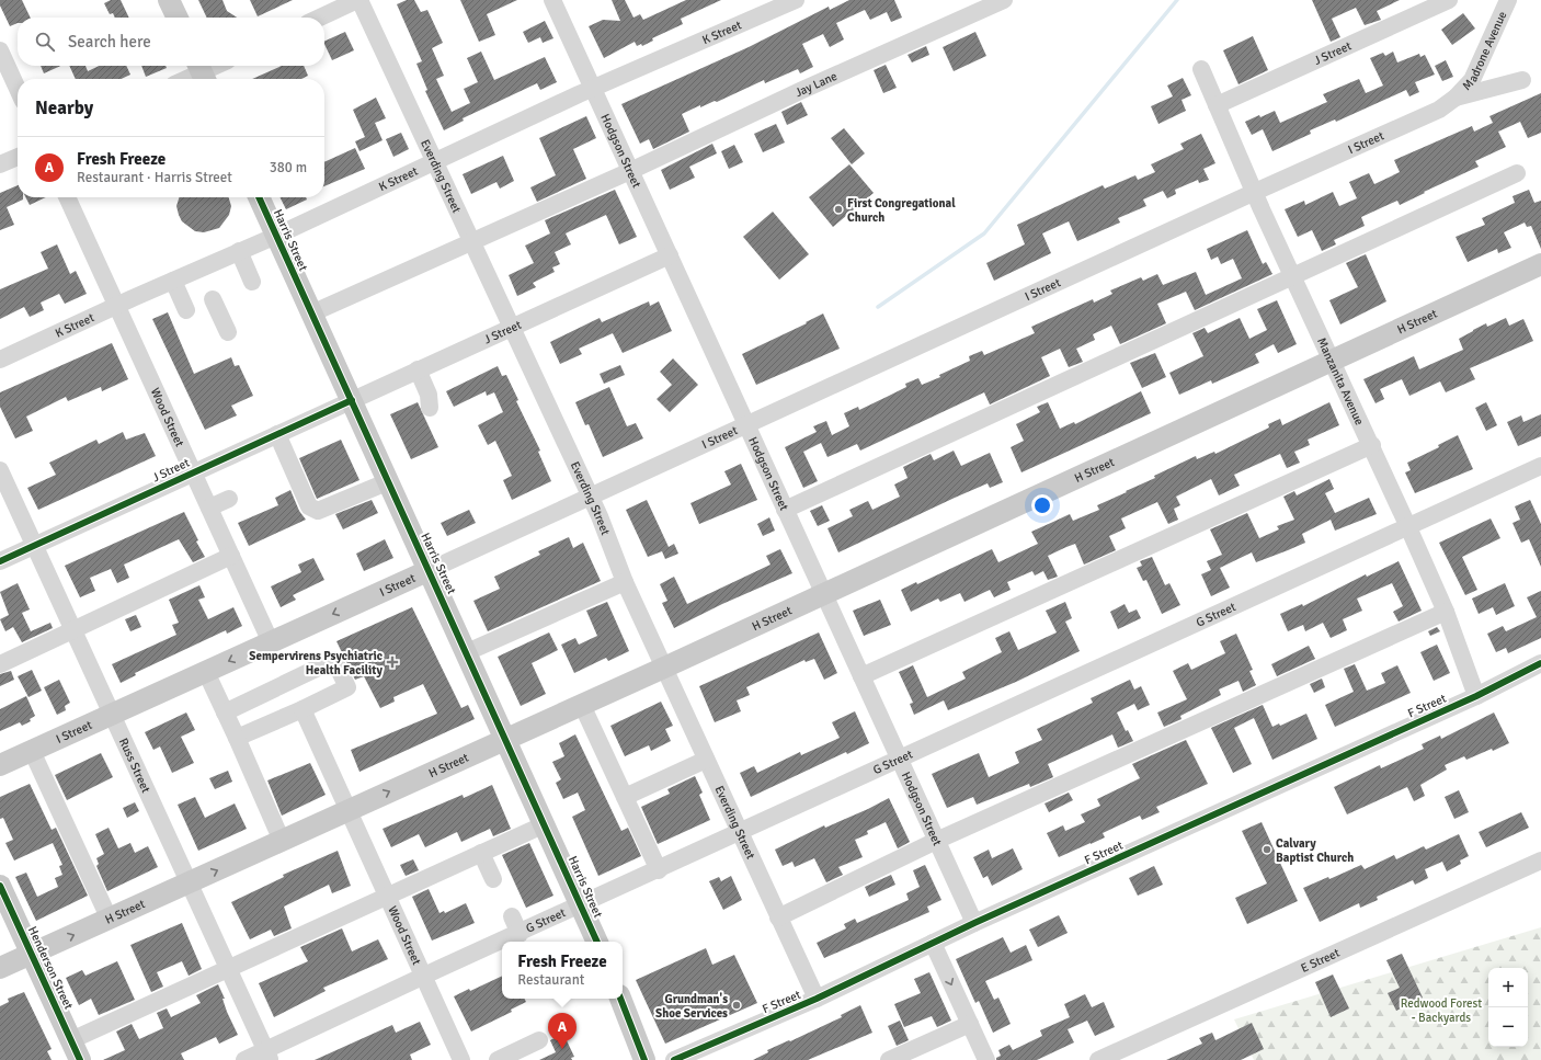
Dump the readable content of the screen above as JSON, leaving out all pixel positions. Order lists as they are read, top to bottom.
{
  "streets": {
    "main road": [
      "I Street",
      "Harris Street",
      "H Street",
      "Henderson Street"
    ],
    "street": [
      "K Street",
      "Madrone Avenue",
      "J Street",
      "Jay Lane",
      "Hodgson Street",
      "Everding Street",
      "Manzanita Avenue",
      "Wood Street",
      "G Street",
      "F Street",
      "Russ Street",
      "E Street"
    ]
  },
  "crossings": [
    ["K Street", "Hodgson Street"],
    ["K Street", "Everding Street"],
    ["K Street", "Harris Street"],
    ["K Street", "Wood Street"],
    ["Madrone Avenue", "I Street"],
    ["J Street", "Hodgson Street"],
    ["J Street", "Everding Street"],
    ["J Street", "Harris Street"],
    ["J Street", "Manzanita Avenue"],
    ["J Street", "Wood Street"],
    ["J Street", "Russ Street"],
    ["Jay Lane", "Hodgson Street"],
    ["Jay Lane", "Everding Street"],
    ["Jay Lane", "Harris Street"],
    ["I Street", "Hodgson Street"],
    ["I Street", "Everding Street"],
    ["I Street", "Harris Street"],
    ["I Street", "Manzanita Avenue"],
    ["I Street", "Wood Street"],
    ["I Street", "Russ Street"],
    ["Hodgson Street", "H Street"],
    ["Hodgson Street", "G Street"],
    ["Hodgson Street", "F Street"],
    ["Everding Street", "H Street"],
    ["Everding Street", "G Street"],
    ["Everding Street", "F Street"],
    ["Harris Street", "H Street"],
    ["Harris Street", "G Street"],
    ["H Street", "Manzanita Avenue"],
    ["H Street", "Wood Street"],
    ["H Street", "Russ Street"],
    ["H Street", "Henderson Street"],
    ["Manzanita Avenue", "G Street"],
    ["Manzanita Avenue", "F Street"],
    ["Wood Street", "G Street"],
    ["G Street", "Russ Street"]
  ],
  "parks": ["Redwood Forest - Backyards"],
  "places": {
    "other": ["First Congregational Church", "Calvary Baptist Church", "Grundman's Shoe Services"],
    "health": ["Sempervirens Psychiatric Health Facility"]
  },
  "page": {
    "search": "Search here",
    "heading": "Nearby",
    "list": [
      {
        "mark": "A",
        "name": "Fresh Freeze",
        "note": "Restaurant · Harris Street",
        "value": "380 m"
      }
    ],
    "popup": ["Fresh Freeze", "Restaurant"],
    "map_buttons": ["+", "−"],
    "pins": "A"
  }
}
